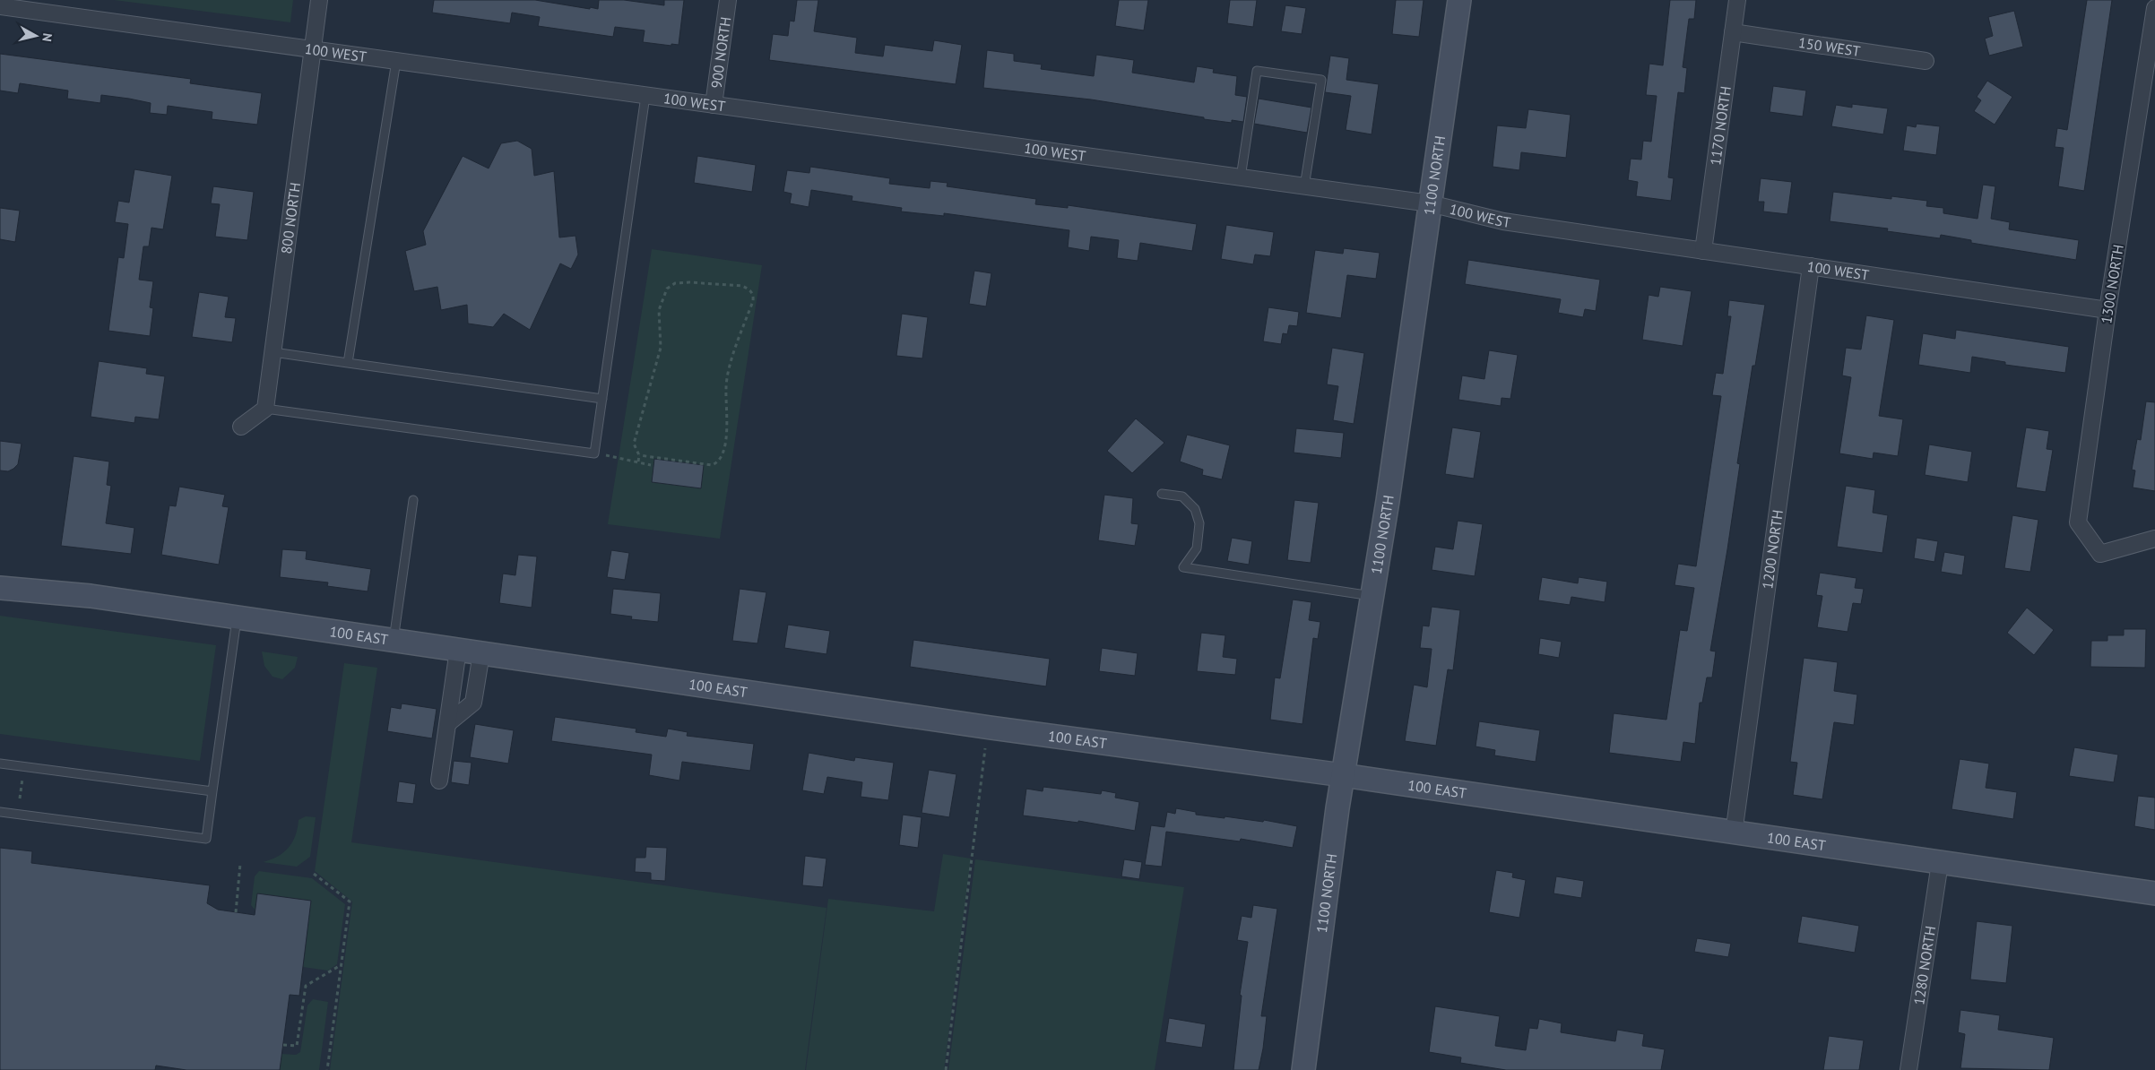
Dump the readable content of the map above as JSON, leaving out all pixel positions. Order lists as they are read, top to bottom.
{
  "streets": {
    "main road": ["1100 NORTH", "100 EAST"],
    "street": [
      "150 WEST",
      "100 WEST",
      "900 NORTH",
      "1170 NORTH",
      "800 NORTH",
      "1300 NORTH",
      "1200 NORTH",
      "1280 NORTH"
    ]
  },
  "crossings": [
    ["150 WEST", "1170 NORTH"],
    ["100 WEST", "900 NORTH"],
    ["100 WEST", "1170 NORTH"],
    ["100 WEST", "1100 NORTH"],
    ["100 WEST", "800 NORTH"],
    ["100 WEST", "1300 NORTH"],
    ["100 WEST", "1200 NORTH"],
    ["1100 NORTH", "100 EAST"],
    ["1200 NORTH", "100 EAST"],
    ["100 EAST", "1280 NORTH"]
  ],
  "north": "right"
}
